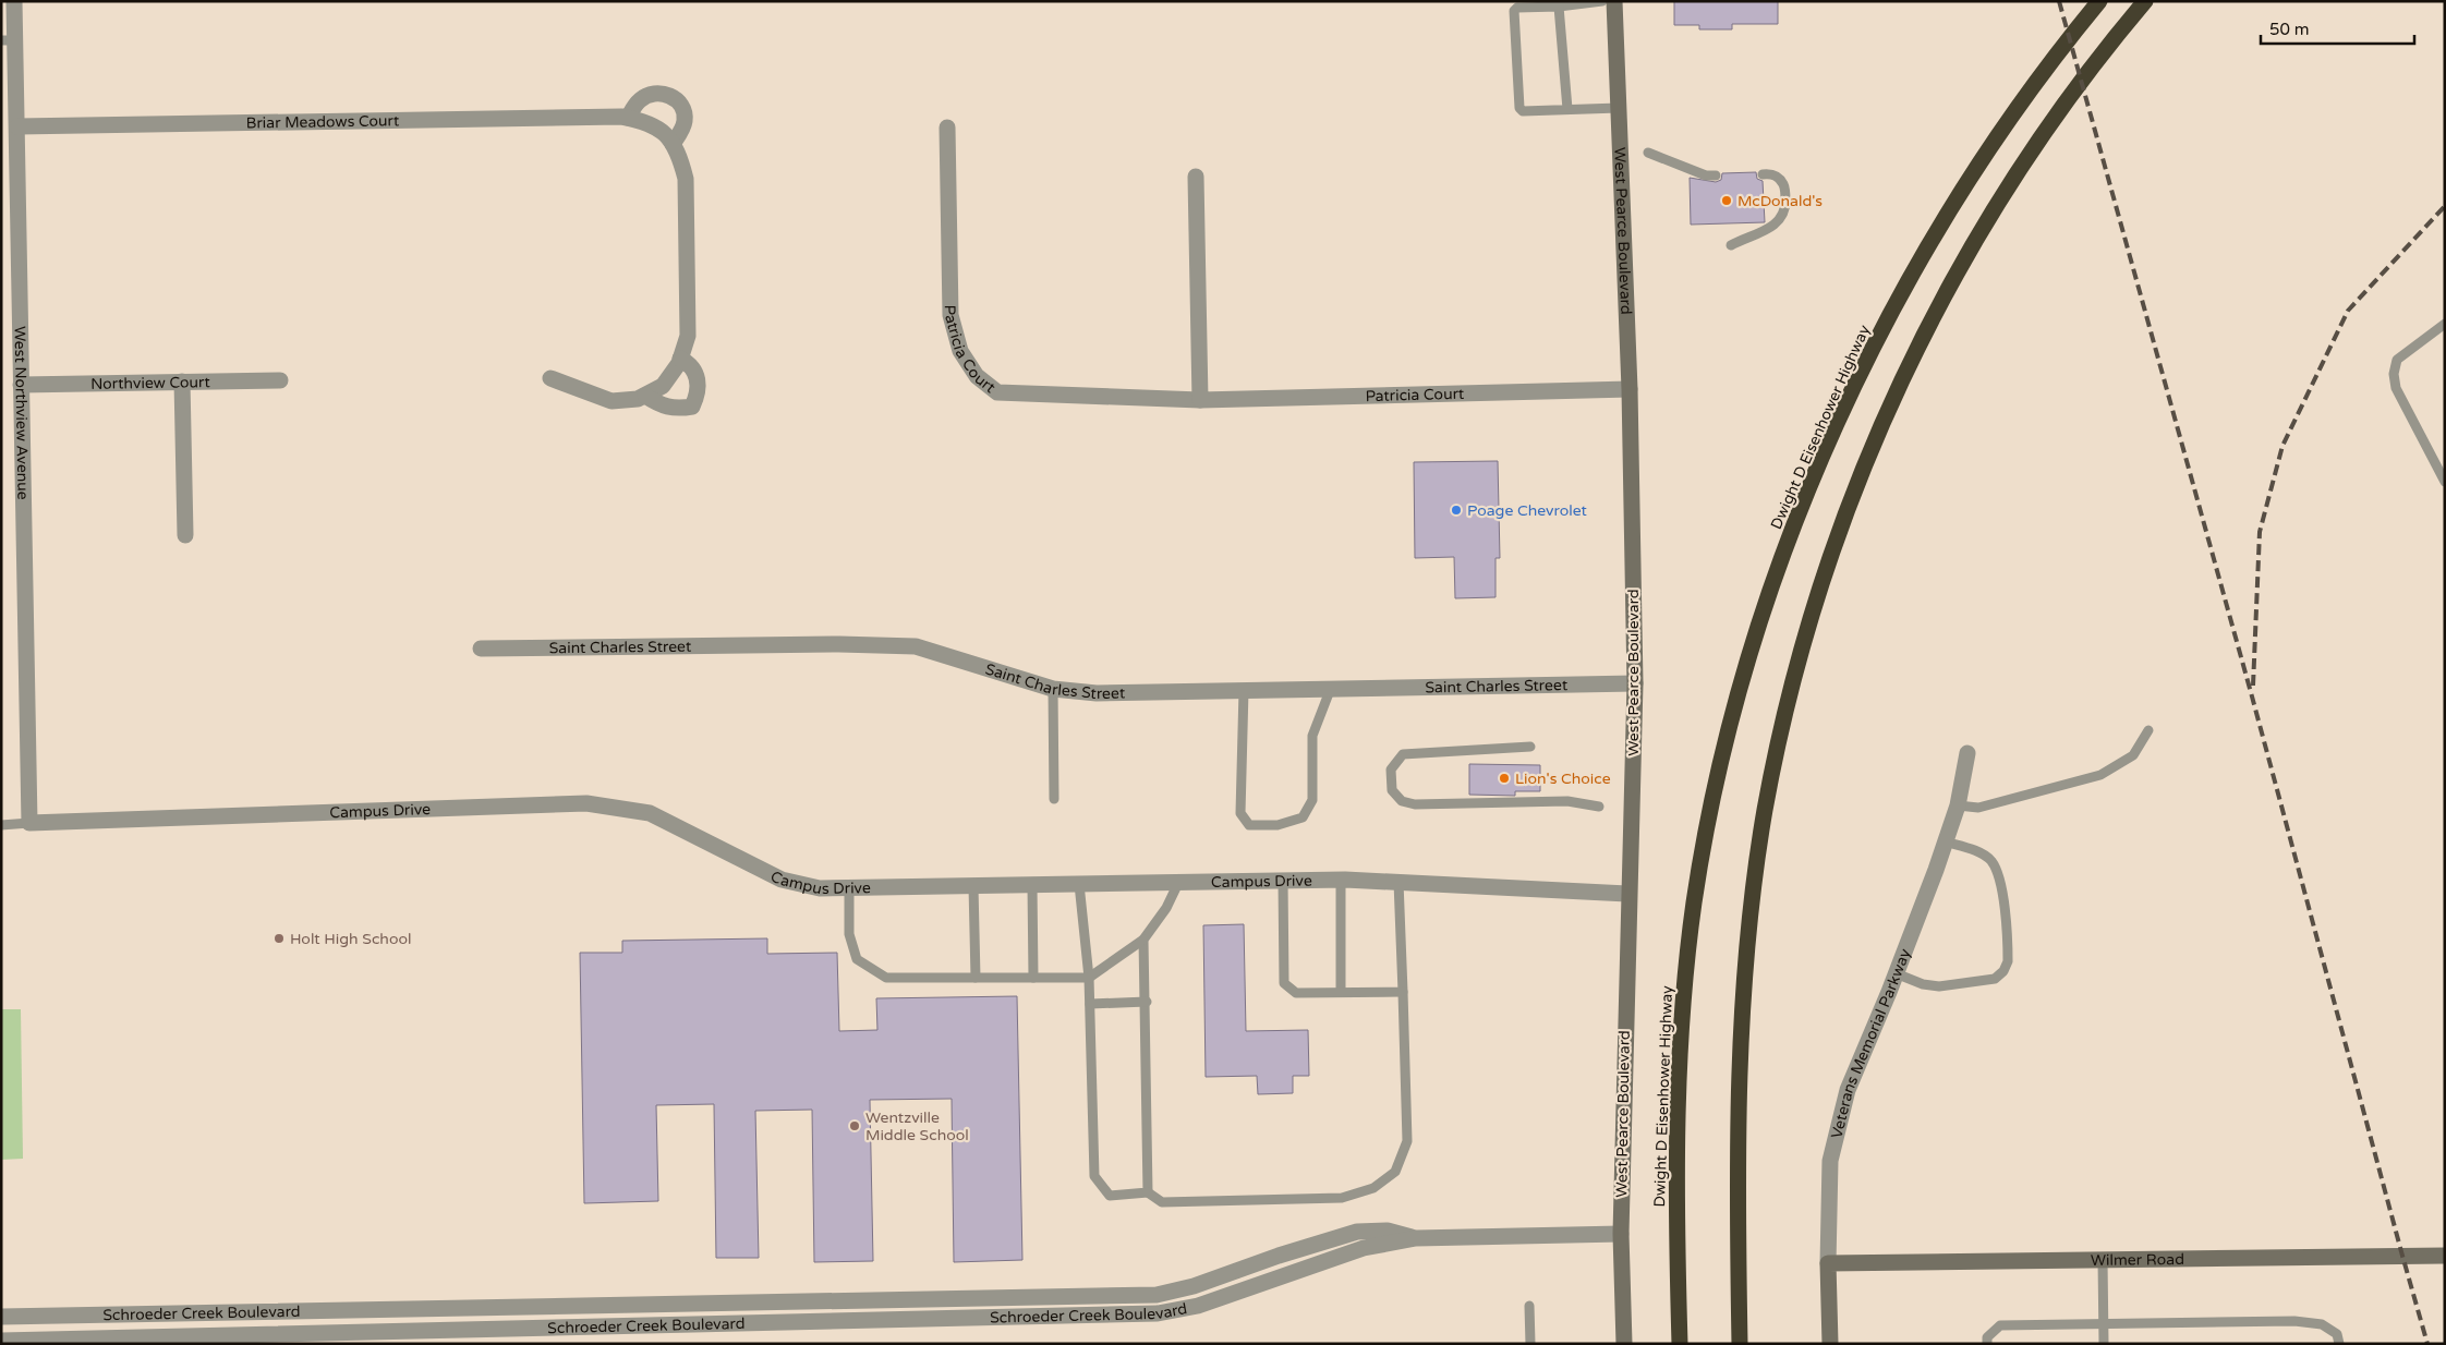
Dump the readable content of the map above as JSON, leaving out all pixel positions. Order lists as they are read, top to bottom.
{
  "streets": {
    "highway": ["Dwight D Eisenhower Highway"],
    "main road": ["West Pearce Boulevard", "Veterans Memorial Parkway", "Wilmer Road"],
    "street": [
      "Briar Meadows Court",
      "Patricia Court",
      "Northview Court",
      "West Northview Avenue",
      "Saint Charles Street",
      "Campus Drive",
      "Schroeder Creek Boulevard"
    ]
  },
  "crossings": [
    ["Briar Meadows Court", "West Northview Avenue"],
    ["West Pearce Boulevard", "Patricia Court"],
    ["West Pearce Boulevard", "Saint Charles Street"],
    ["West Pearce Boulevard", "Campus Drive"],
    ["West Pearce Boulevard", "Schroeder Creek Boulevard"],
    ["Northview Court", "West Northview Avenue"],
    ["West Northview Avenue", "Campus Drive"],
    ["Veterans Memorial Parkway", "Wilmer Road"]
  ],
  "places": [
    "McDonald's",
    "Poage Chevrolet",
    "Lion's Choice",
    "Holt High School",
    "Wentzville Middle School"
  ],
  "scale_bar": "50 m"
}
